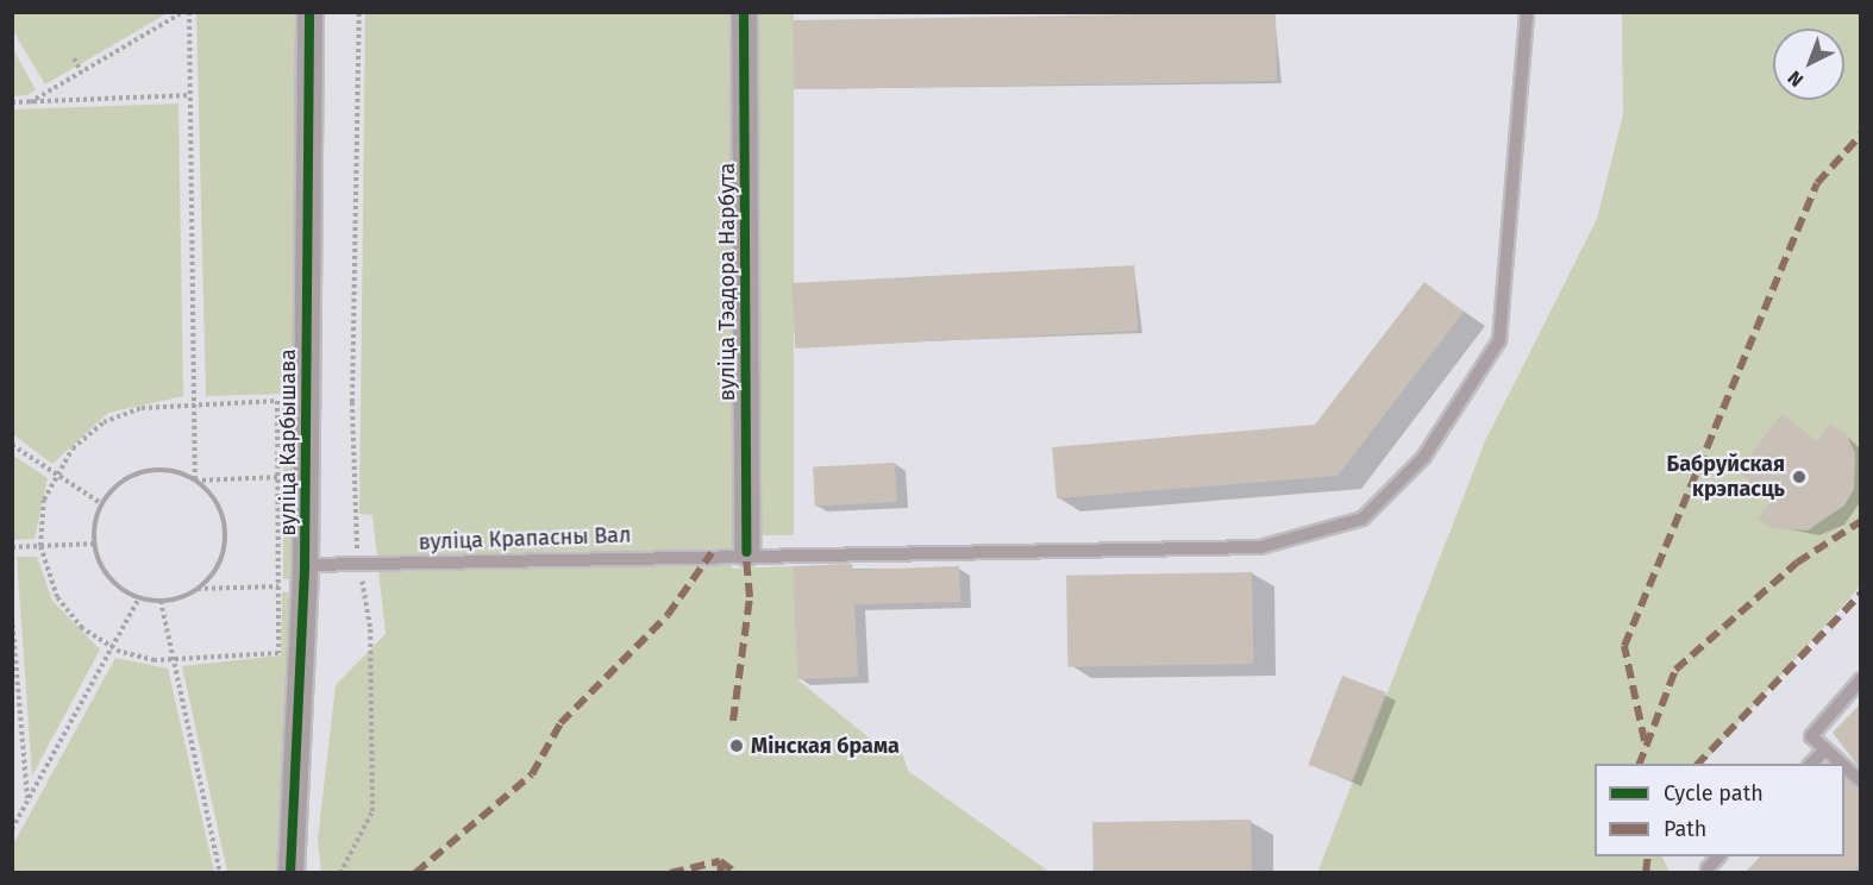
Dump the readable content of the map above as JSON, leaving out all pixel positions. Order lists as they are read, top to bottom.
{
  "streets": {
    "street": ["вуліца Тэадора Нарбута", "вуліца Карбышава"],
    "lane": ["вуліца Крапасны Вал"]
  },
  "crossings": [
    ["вуліца Тэадора Нарбута", "вуліца Крапасны Вал"],
    ["вуліца Карбышава", "вуліца Крапасны Вал"]
  ],
  "places": ["Бабруйская крэпасць", "Мінская брама"],
  "legend": ["Cycle path", "Path"],
  "north": "bottom left"
}
